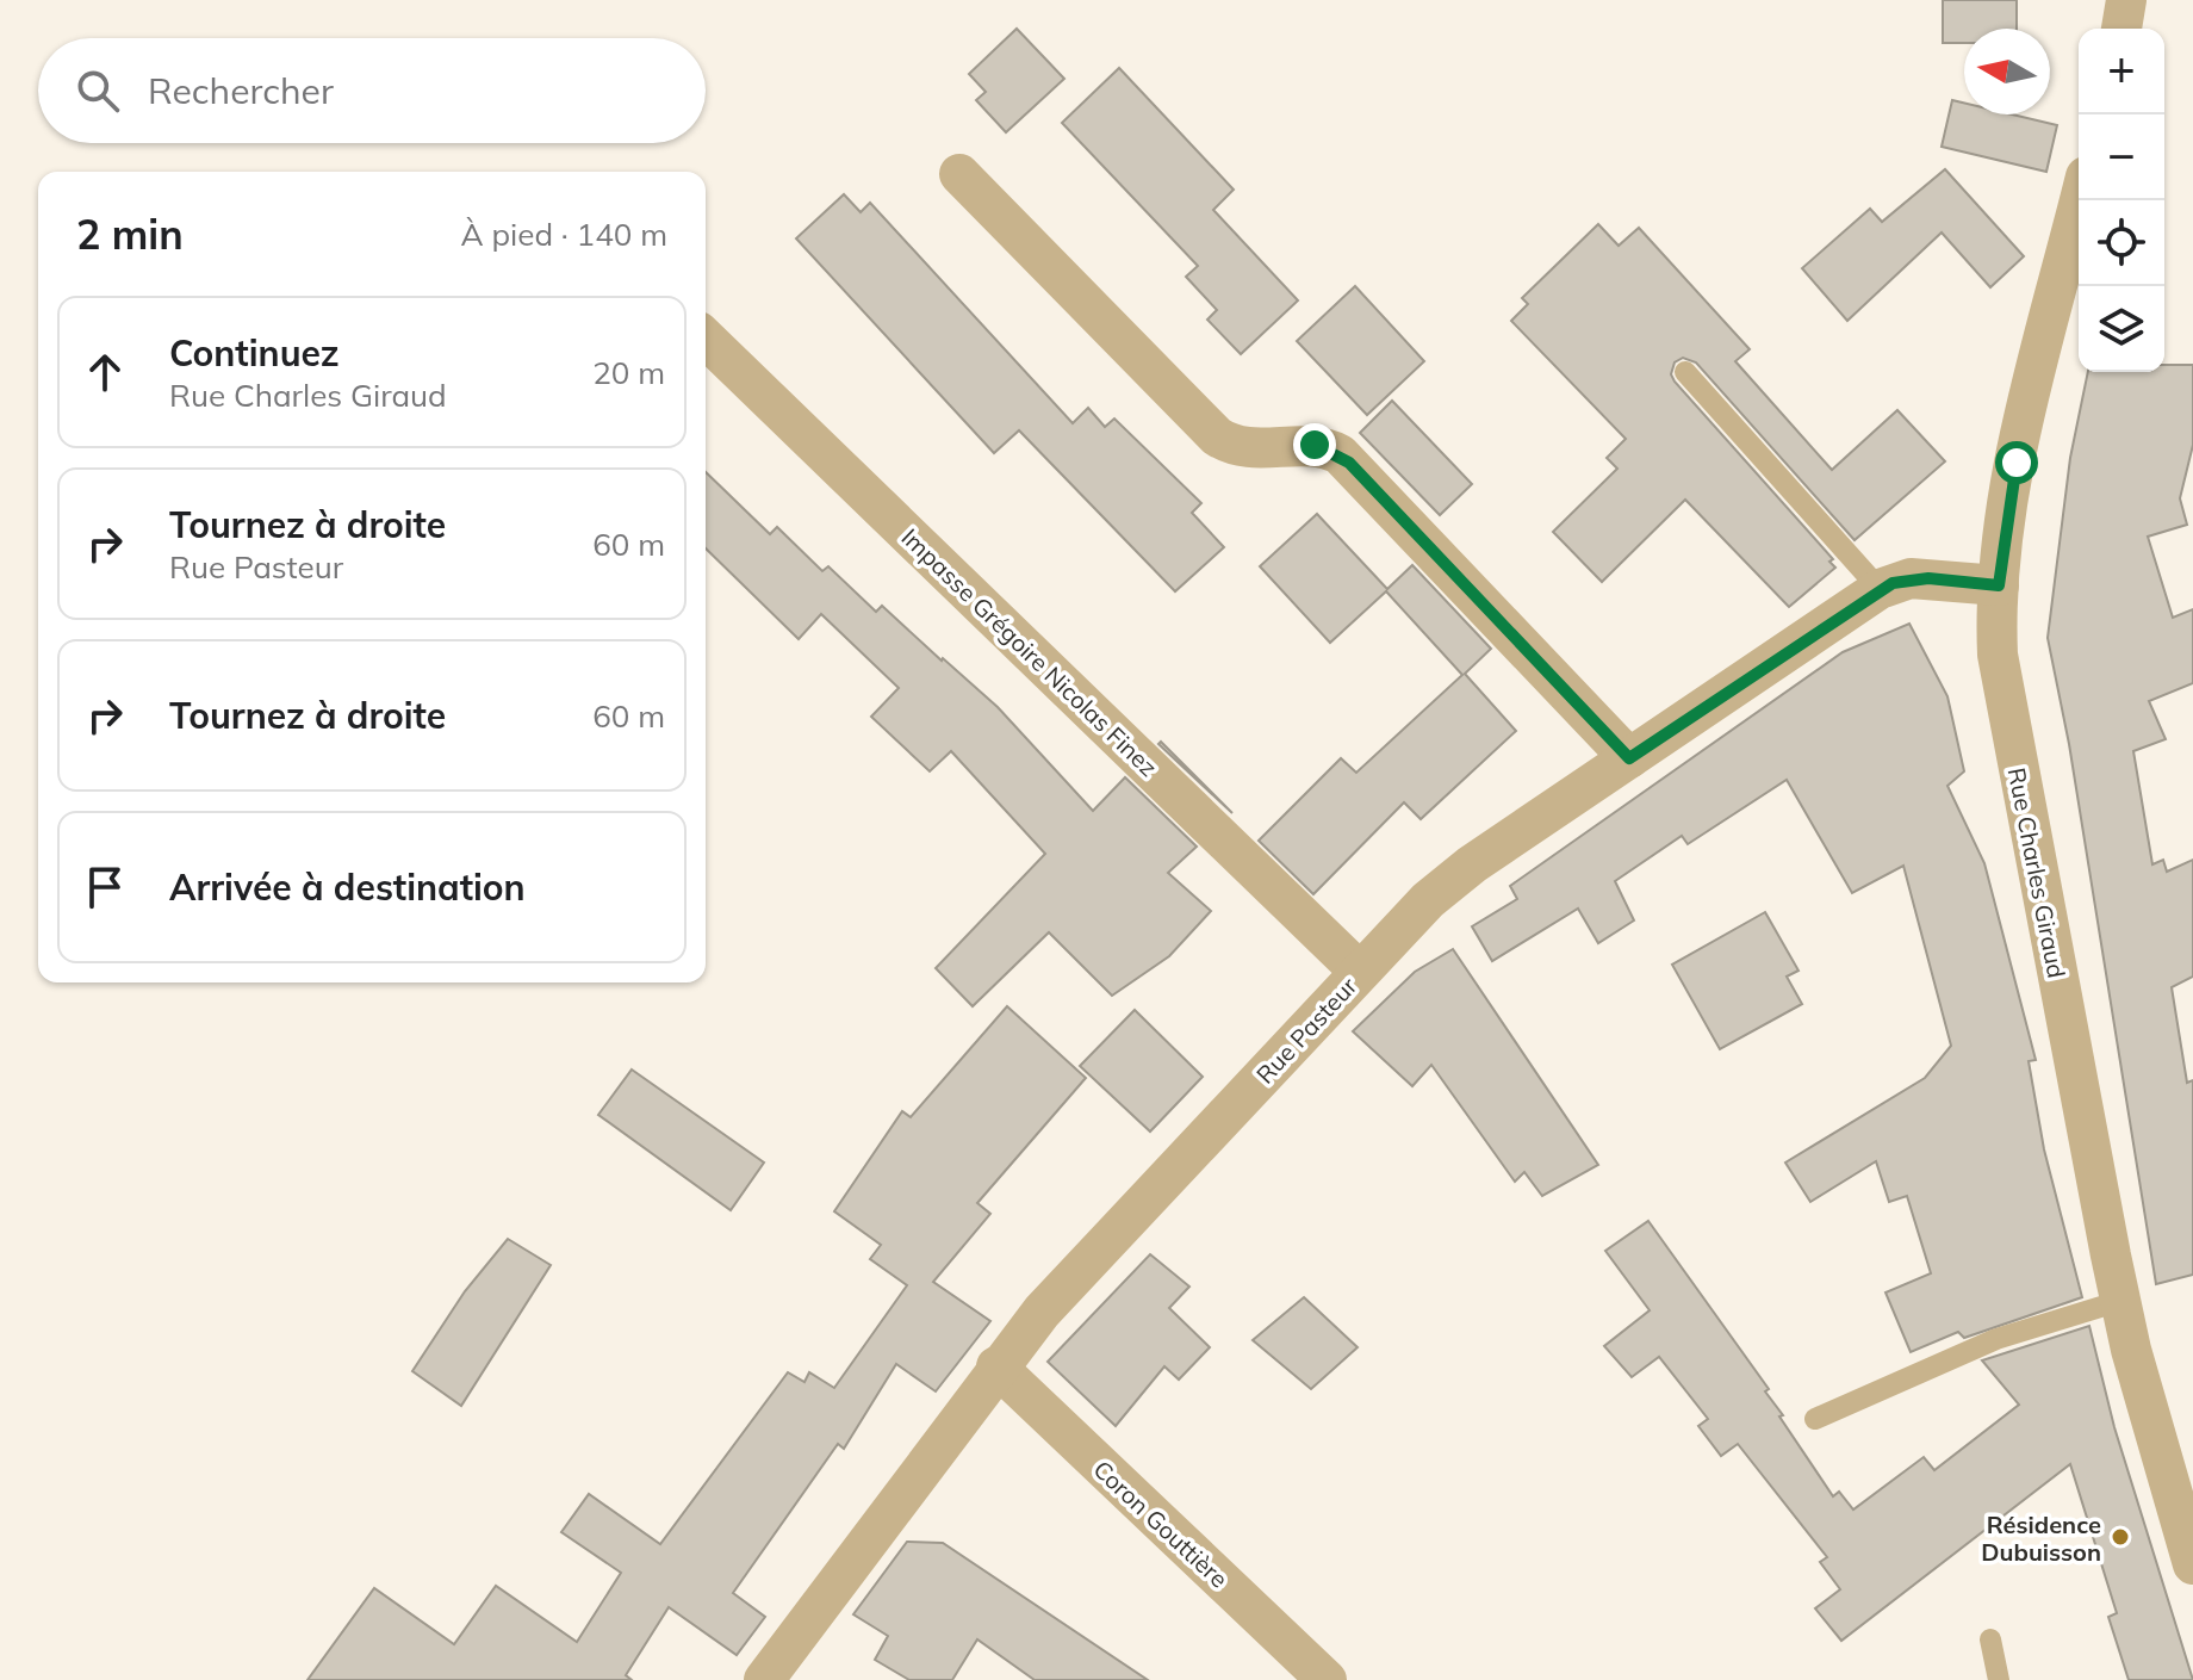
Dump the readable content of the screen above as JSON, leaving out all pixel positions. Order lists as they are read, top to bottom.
{
  "streets": {
    "street": [
      "Impasse Grégoire Nicolas Finez",
      "Rue Charles Giraud",
      "Rue Pasteur",
      "Coron Gouttière"
    ]
  },
  "crossings": [
    ["Impasse Grégoire Nicolas Finez", "Rue Pasteur"],
    ["Rue Charles Giraud", "Rue Pasteur"],
    ["Rue Pasteur", "Coron Gouttière"]
  ],
  "places": ["Résidence Dubuisson"],
  "north": "left",
  "page": {
    "map_buttons": ["+", "−"],
    "search": "Rechercher",
    "heading": ["2 min", "À pied · 140 m"],
    "list": [
      ["Continuez", "Rue Charles Giraud", "20 m"],
      ["Tournez à droite", "Rue Pasteur", "60 m"],
      ["Tournez à droite", "60 m"],
      "Arrivée à destination"
    ]
  }
}
